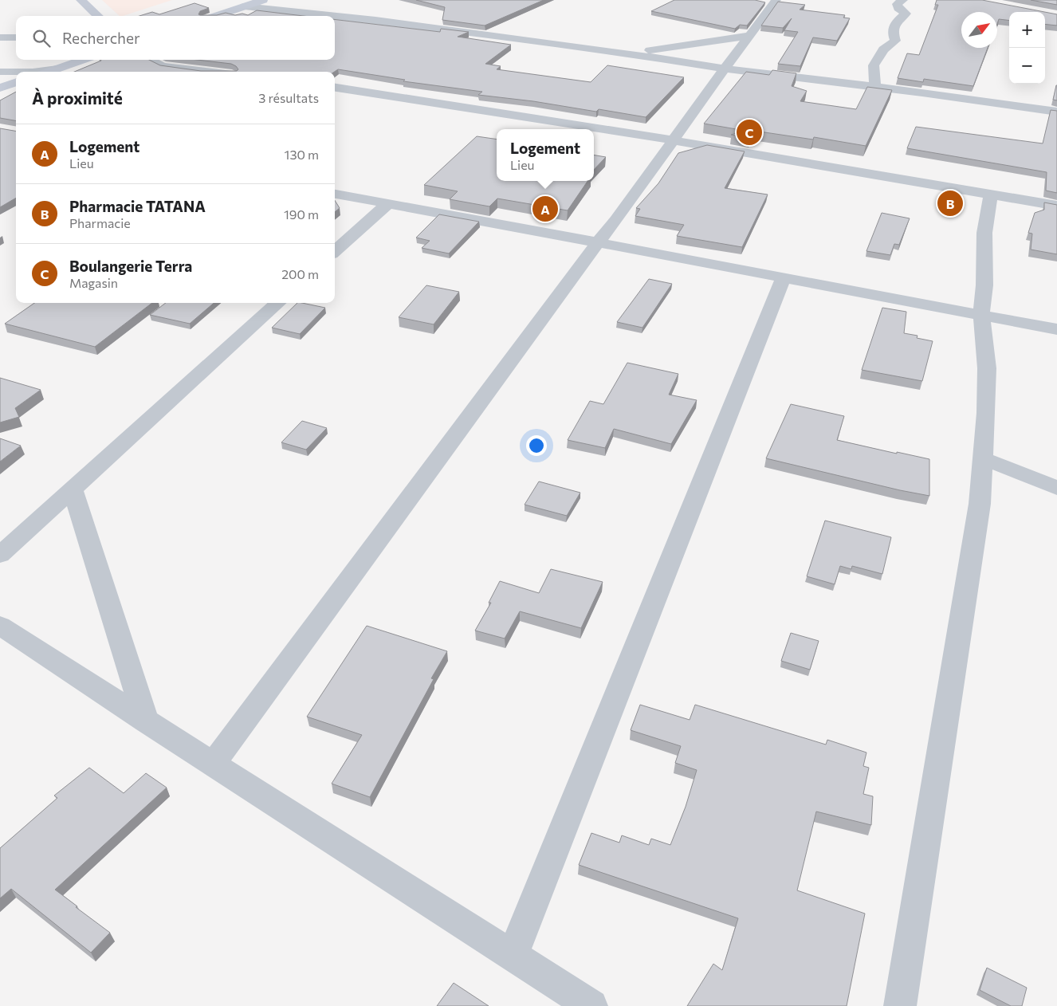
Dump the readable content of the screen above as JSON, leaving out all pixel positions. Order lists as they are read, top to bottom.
{
  "north": "top right",
  "page": {
    "map_buttons": ["+", "−"],
    "search": "Rechercher",
    "heading": ["À proximité", "3 résultats"],
    "pins": ["C", "B", "A"],
    "list": [
      {
        "mark": "A",
        "name": "Logement",
        "note": "Lieu",
        "value": "130 m"
      },
      {
        "mark": "B",
        "name": "Pharmacie TATANA",
        "note": "Pharmacie",
        "value": "190 m"
      },
      {
        "mark": "C",
        "name": "Boulangerie Terra",
        "note": "Magasin",
        "value": "200 m"
      }
    ],
    "popup": ["Logement", "Lieu"]
  }
}
